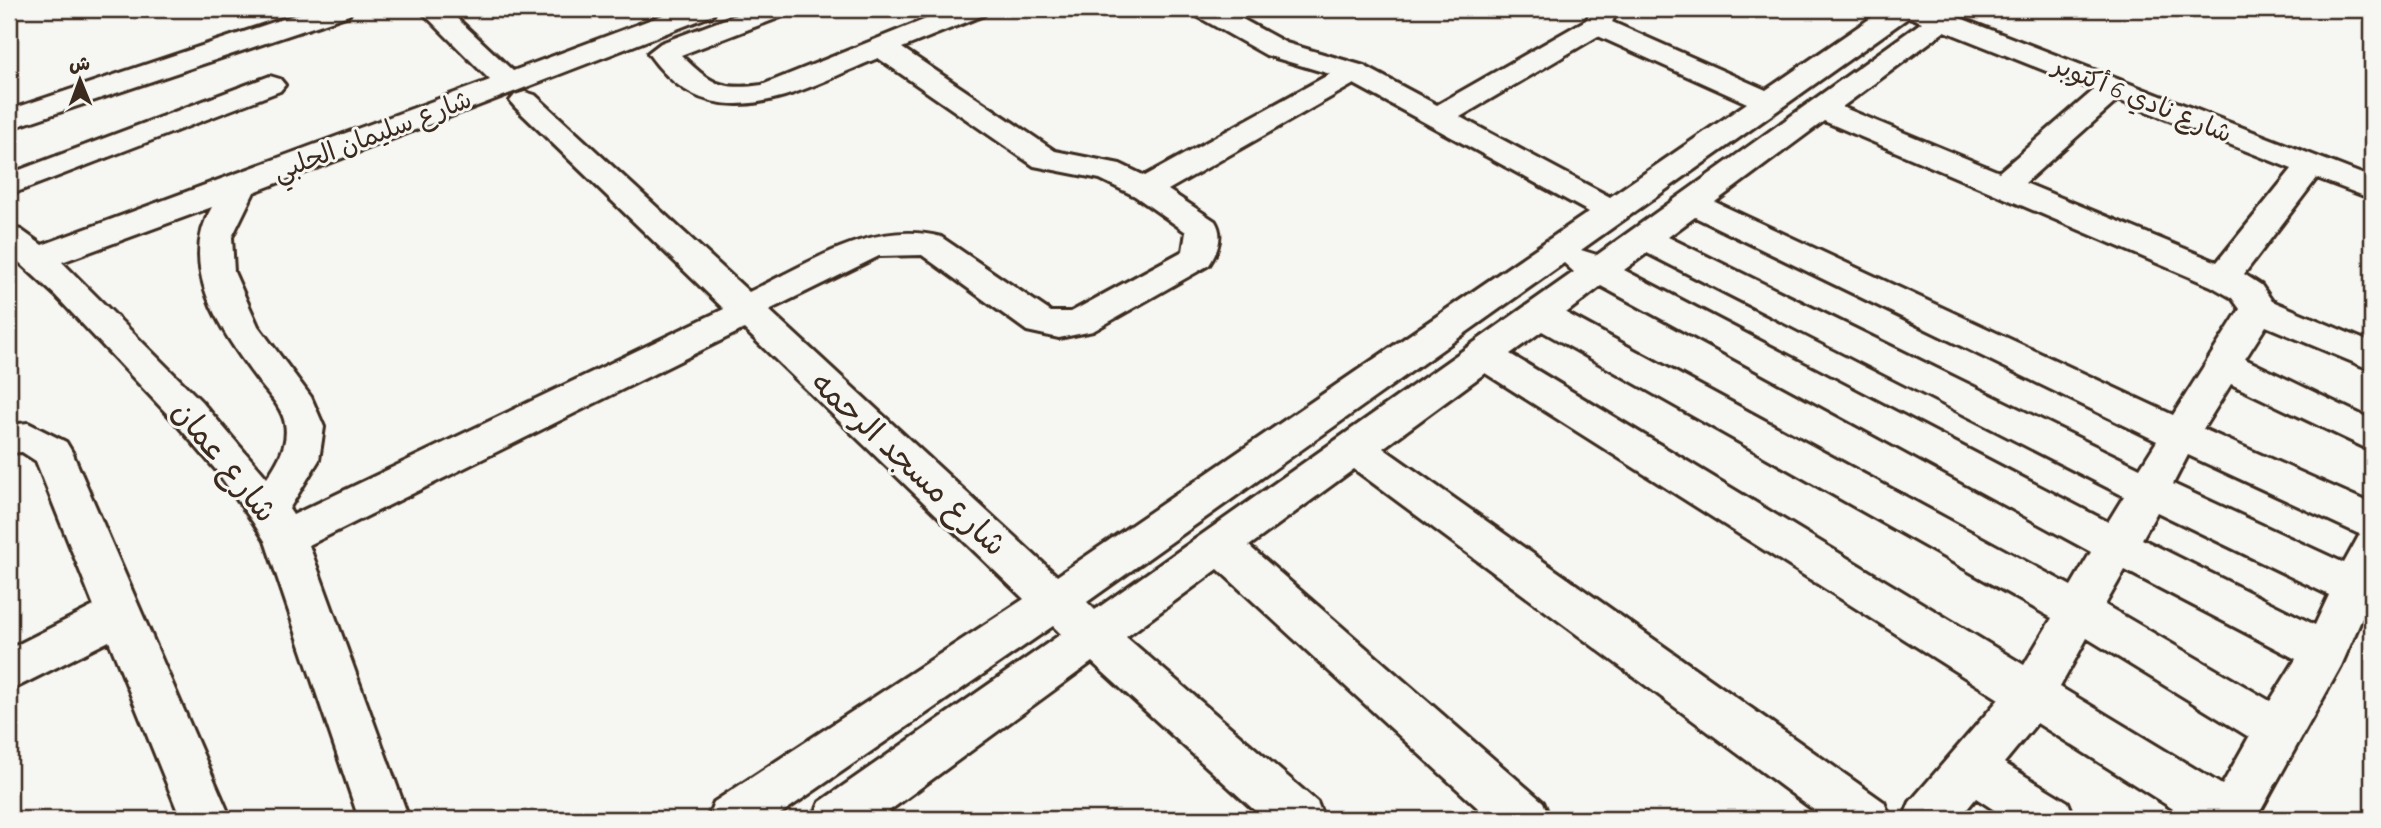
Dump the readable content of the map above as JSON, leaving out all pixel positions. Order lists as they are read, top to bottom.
{
  "streets": {
    "street": [
      "شارع نادي 6 أكتوبر",
      "شارع سليمان الحلبي",
      "شارع عمان",
      "شارع مسجد الرحمه"
    ]
  },
  "crossings": [
    ["شارع سليمان الحلبي", "شارع عمان"],
    ["شارع سليمان الحلبي", "شارع مسجد الرحمه"]
  ],
  "north": "top"
}
